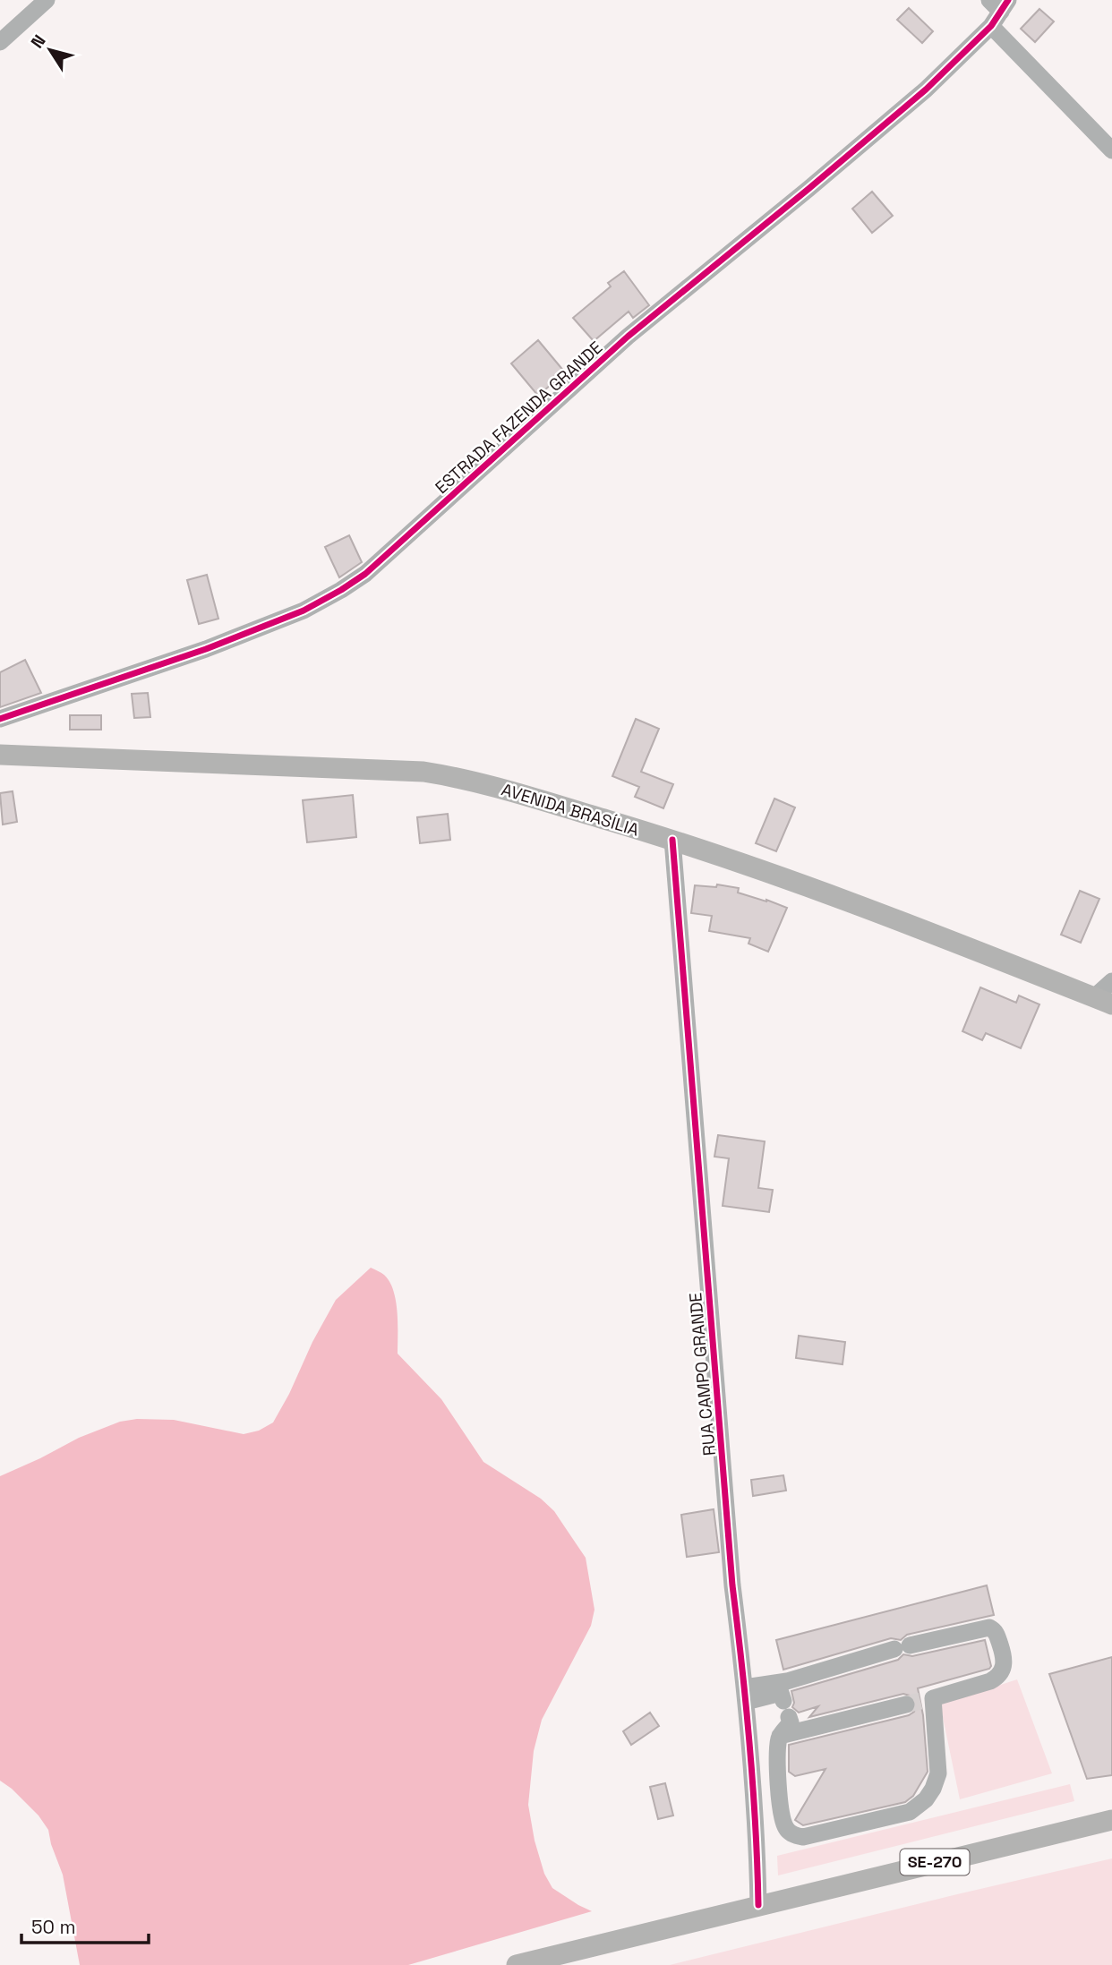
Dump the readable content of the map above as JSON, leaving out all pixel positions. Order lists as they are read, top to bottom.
{
  "streets": {
    "main road": ["AVENIDA BRASÍLIA", "SE-270"],
    "street": ["ESTRADA FAZENDA GRANDE", "RUA CAMPO GRANDE"]
  },
  "crossings": [
    ["AVENIDA BRASÍLIA", "RUA CAMPO GRANDE"],
    ["RUA CAMPO GRANDE", "SE-270"]
  ],
  "scale_bar": "50 m",
  "north": "top left"
}
